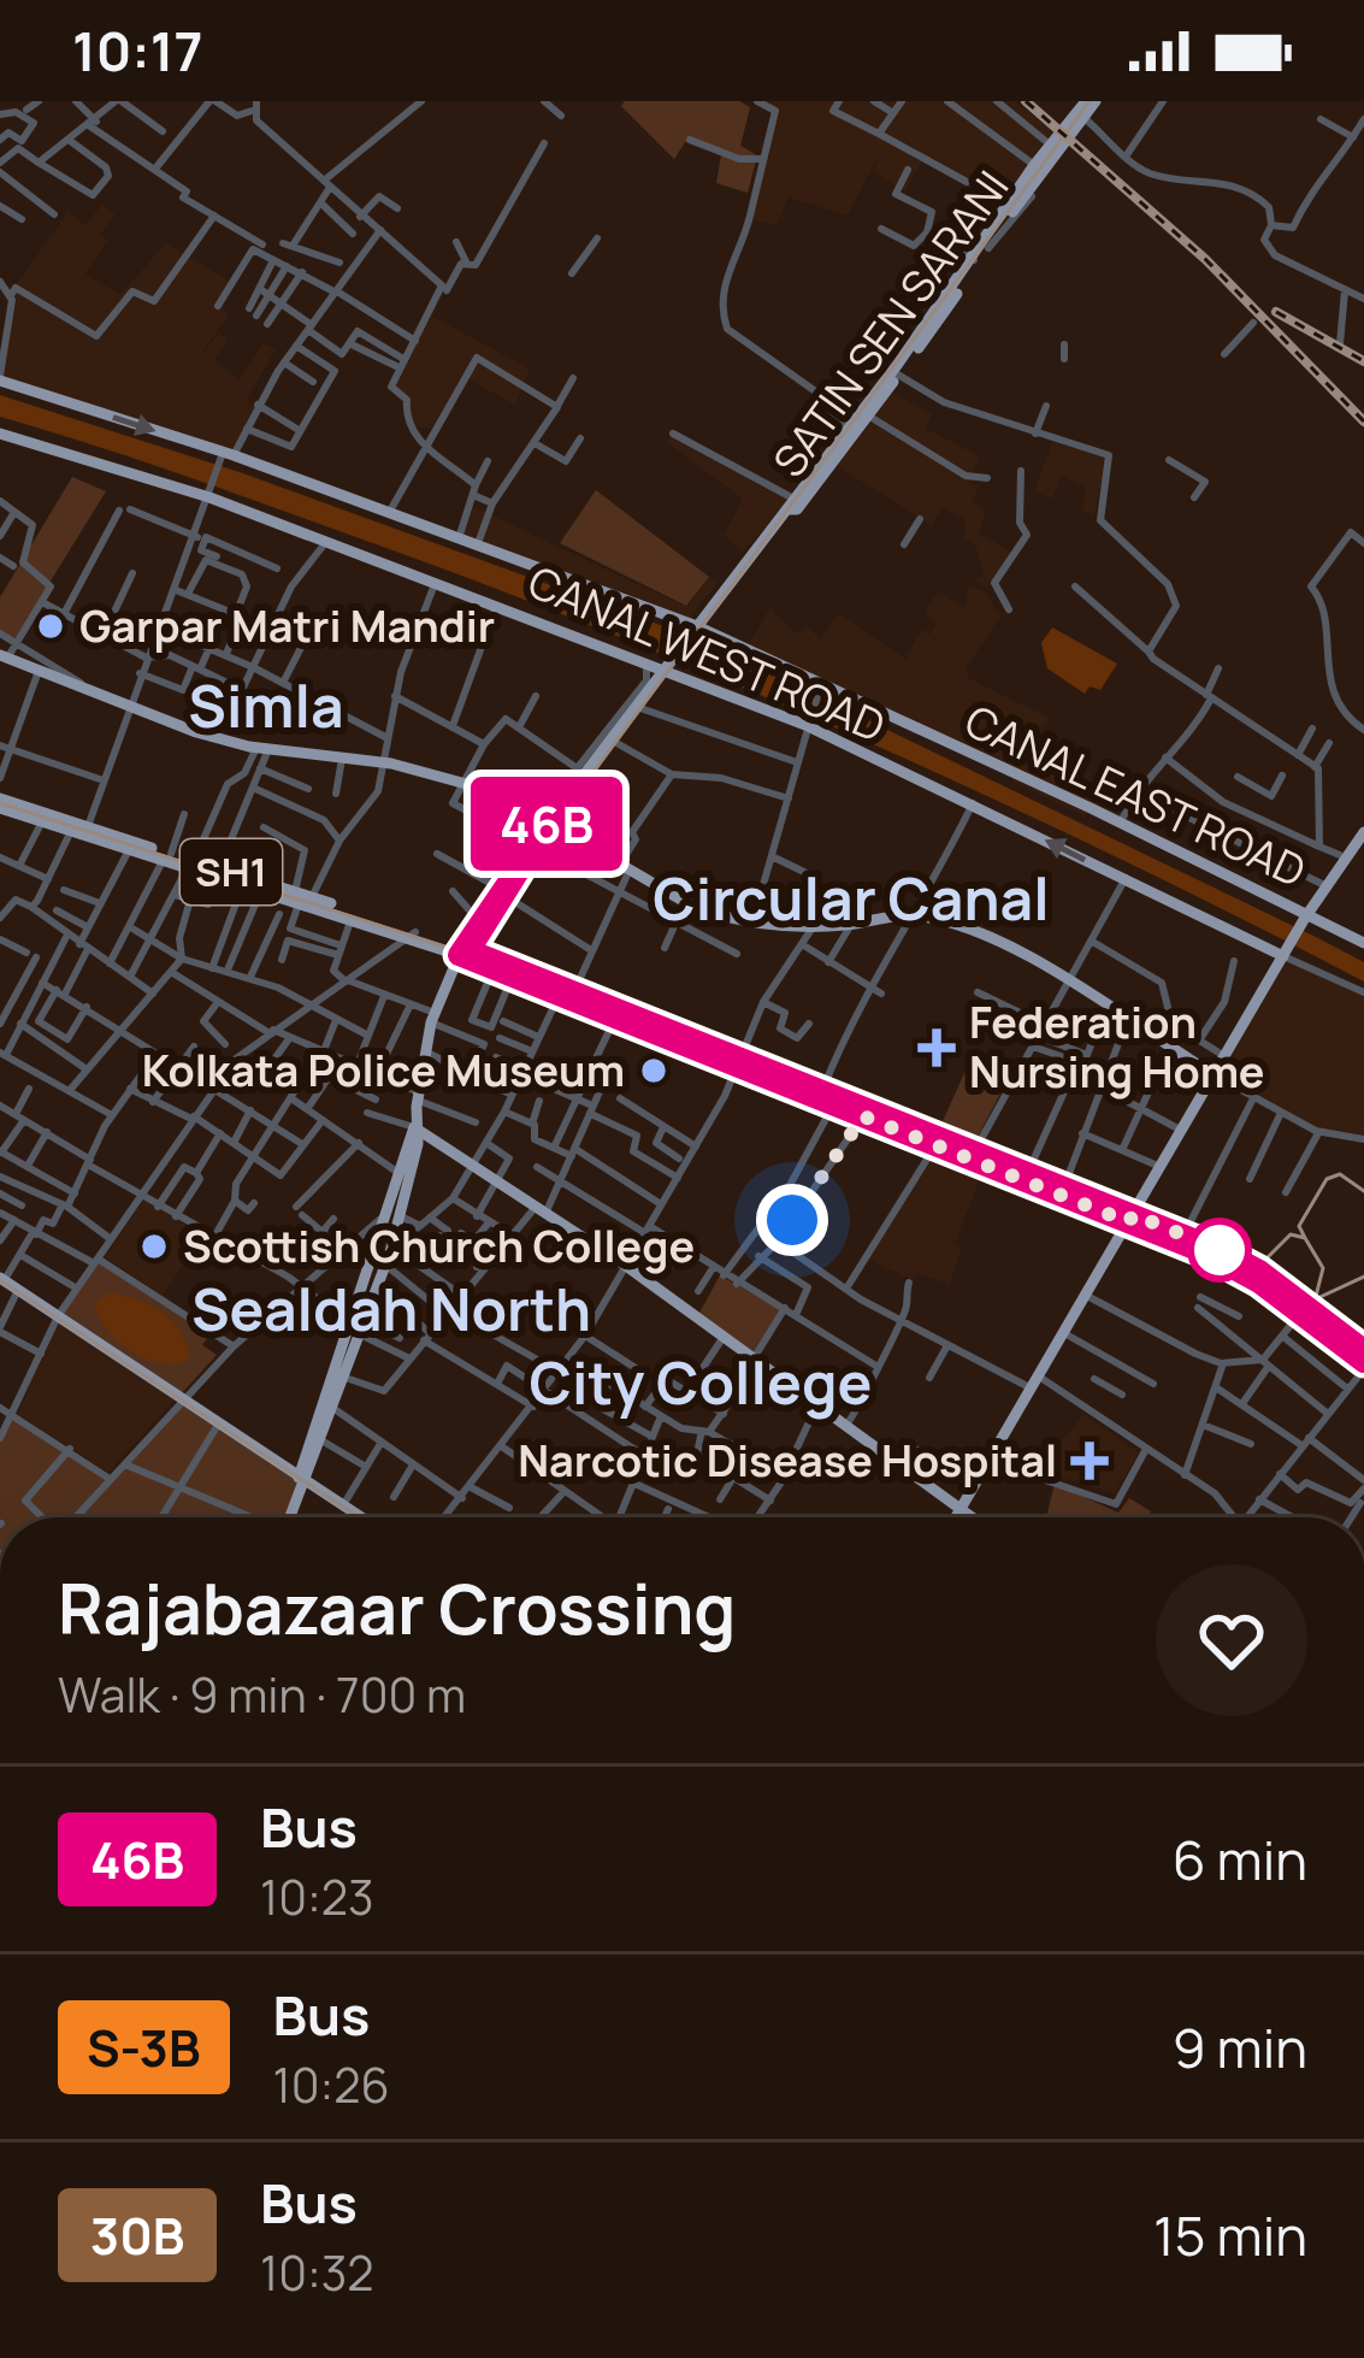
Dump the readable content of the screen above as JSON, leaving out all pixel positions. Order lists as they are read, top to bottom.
{
  "streets": {
    "main road": [
      "SATIN SEN SARANI",
      "CANAL WEST ROAD",
      "CANAL EAST ROAD",
      "SH1"
    ]
  },
  "crossings": [
    ["SATIN SEN SARANI", "CANAL WEST ROAD"],
    ["SATIN SEN SARANI", "CANAL EAST ROAD"]
  ],
  "districts": [
    "Simla",
    "Circular Canal",
    "Sealdah North",
    "City College"
  ],
  "places": {
    "other": ["Garpar Matri Mandir", "Kolkata Police Museum", "Scottish Church College"],
    "health": ["Federation Nursing Home", "Narcotic Disease Hospital"]
  },
  "lines": ["bus line 46B"],
  "page": {
    "status": "10:17",
    "on_map": "46B",
    "heading": ["Rajabazaar Crossing", "Walk · 9 min · 700 m"],
    "list": [
      {
        "mark": "46B",
        "name": "Bus",
        "note": "10:23",
        "value": "6 min"
      },
      {
        "mark": "S-3B",
        "name": "Bus",
        "note": "10:26",
        "value": "9 min"
      },
      {
        "mark": "30B",
        "name": "Bus",
        "note": "10:32",
        "value": "15 min"
      }
    ]
  }
}
